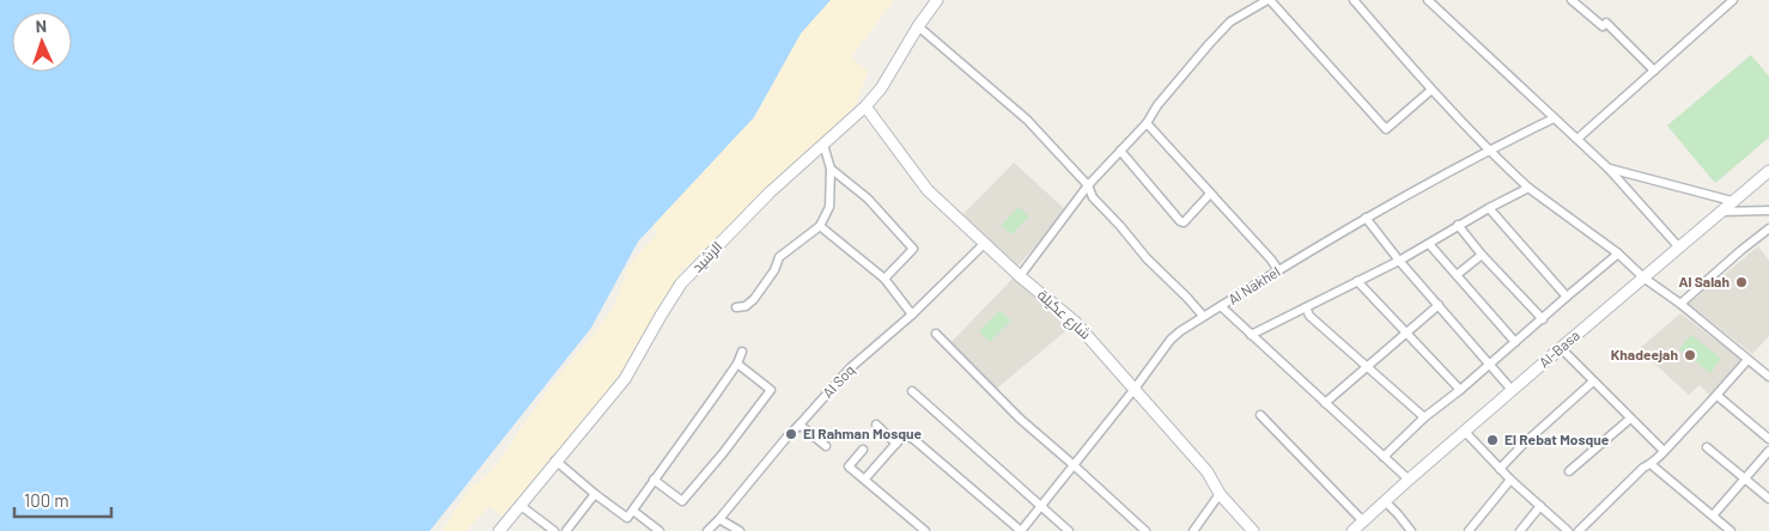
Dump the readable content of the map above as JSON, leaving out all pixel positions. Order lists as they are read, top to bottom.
{
  "streets": {
    "street": [
      "الرشيد",
      "Al Nakhel",
      "شارع عكيلة",
      "Al-Basa",
      "Al Soq"
    ]
  },
  "crossings": [
    ["الرشيد", "شارع عكيلة"],
    ["Al Nakhel", "شارع عكيلة"],
    ["شارع عكيلة", "Al Soq"]
  ],
  "places": [
    "Al Salah",
    "Khadeejah",
    "El Rahman Mosque",
    "El Rebat Mosque"
  ],
  "scale_bar": "100 m",
  "north": "top"
}
